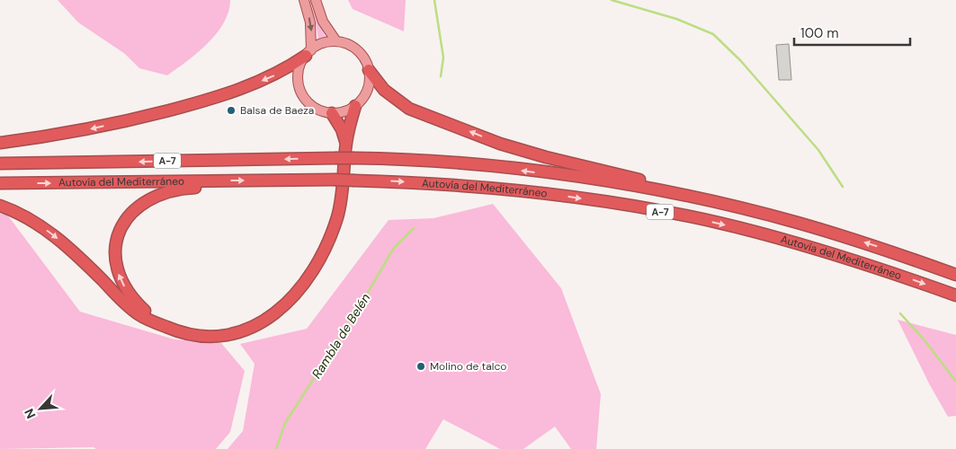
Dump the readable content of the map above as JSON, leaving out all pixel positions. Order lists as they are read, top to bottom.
{
  "streets": {
    "highway": ["A-7", "Autovía del Mediterráneo"]
  },
  "water": ["Rambla de Belén"],
  "places": ["Balsa de Baeza", "Molino de talco"],
  "scale_bar": "100 m",
  "north": "bottom left"
}
